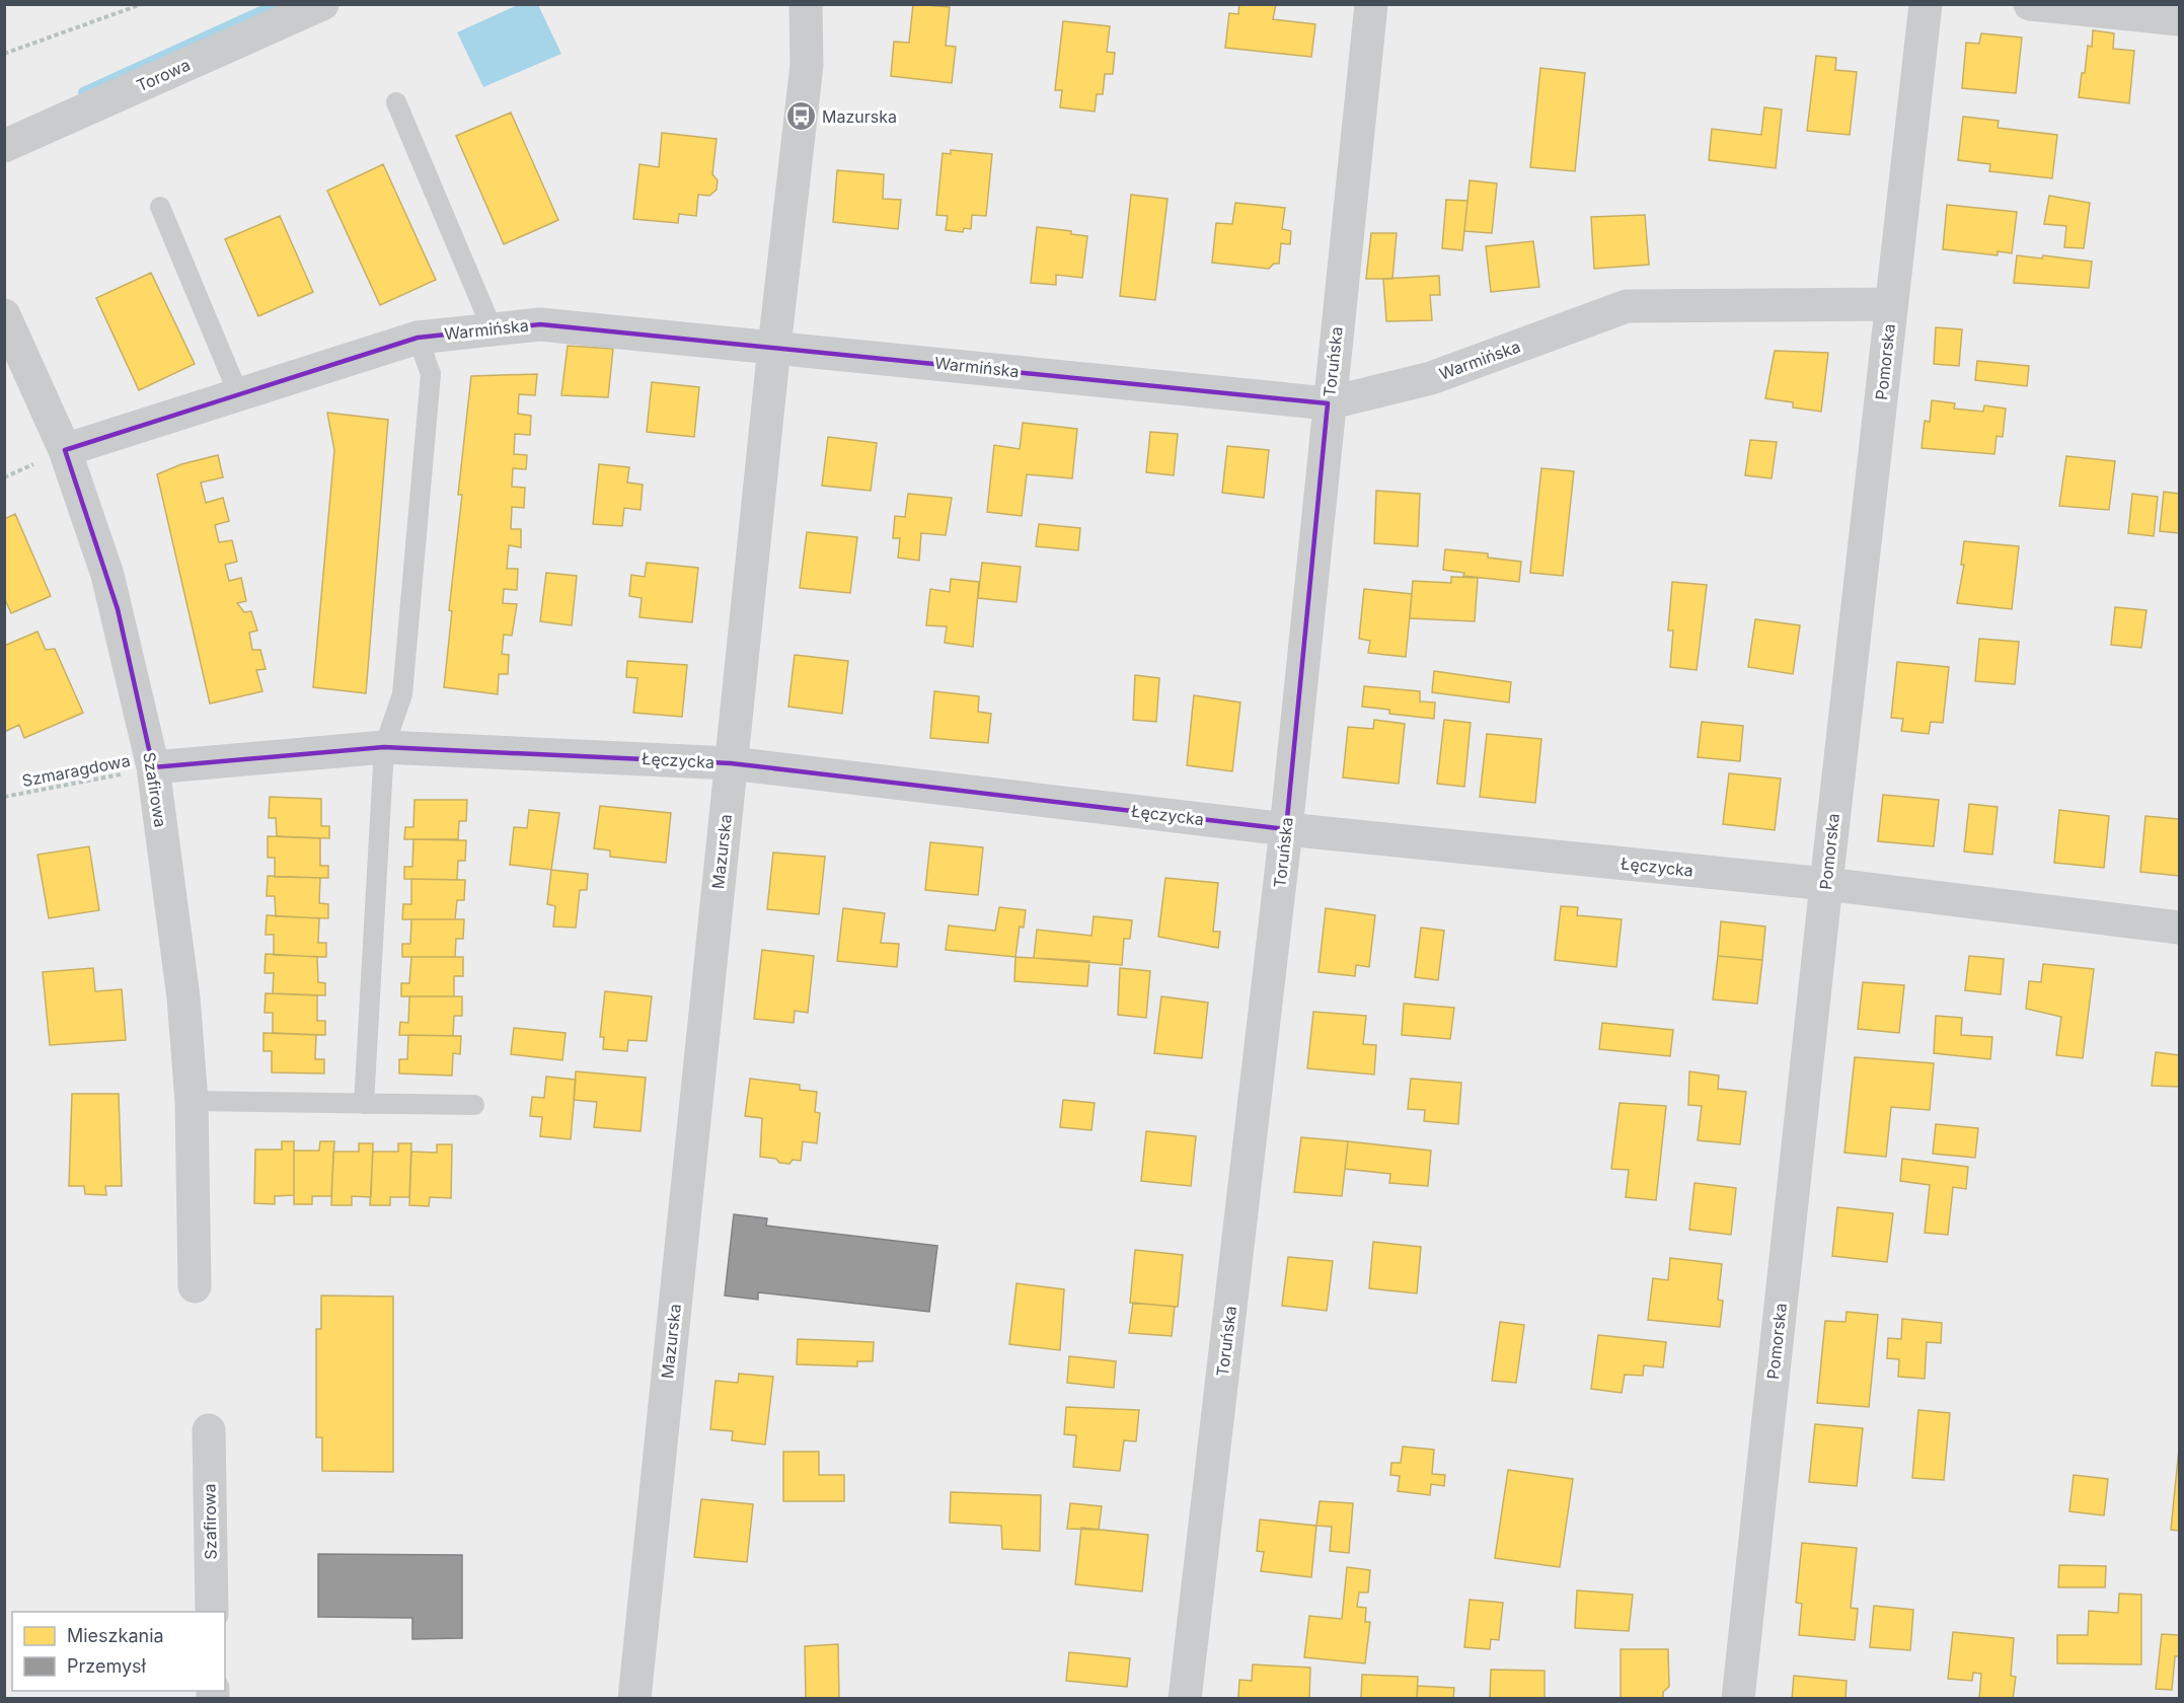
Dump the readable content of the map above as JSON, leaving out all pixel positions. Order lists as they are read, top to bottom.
{
  "streets": {
    "street": [
      "Torowa",
      "Warmińska",
      "Toruńska",
      "Pomorska",
      "Łęczycka",
      "Szafirowa",
      "Mazurska"
    ],
    "path": ["Szmaragdowa"]
  },
  "crossings": [
    ["Warmińska", "Toruńska"],
    ["Warmińska", "Pomorska"],
    ["Warmińska", "Szafirowa"],
    ["Warmińska", "Mazurska"],
    ["Toruńska", "Łęczycka"],
    ["Pomorska", "Łęczycka"],
    ["Łęczycka", "Szmaragdowa"],
    ["Łęczycka", "Szafirowa"],
    ["Łęczycka", "Mazurska"],
    ["Szmaragdowa", "Szafirowa"]
  ],
  "places": {
    "bus stop": ["Mazurska"]
  },
  "legend": ["Mieszkania", "Przemysł"]
}
